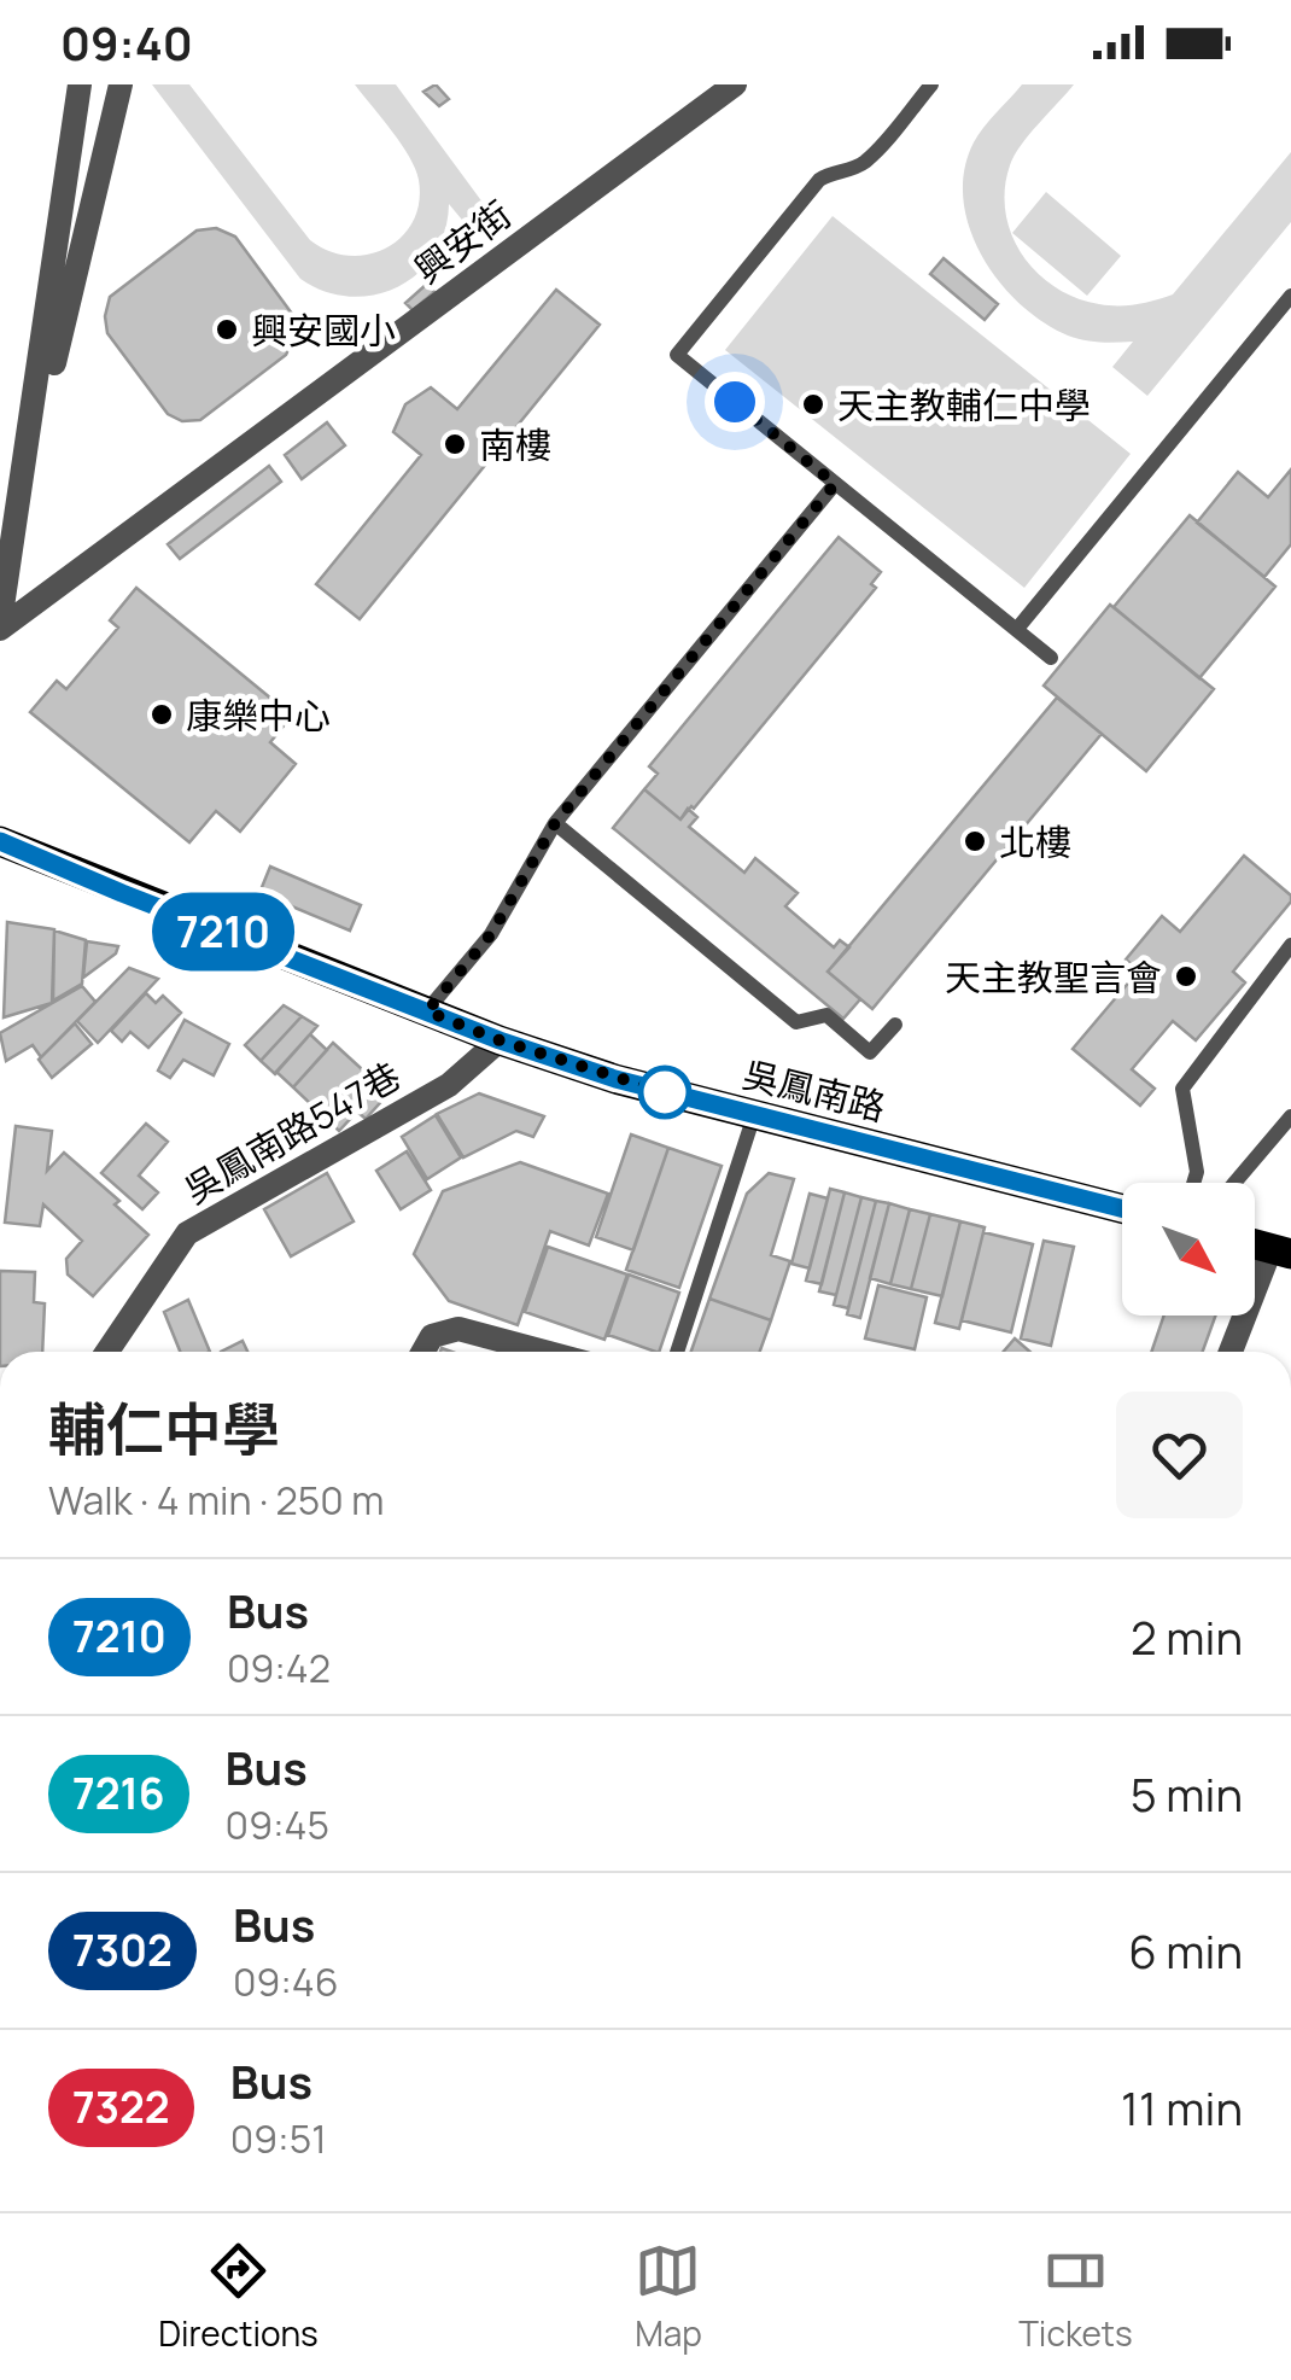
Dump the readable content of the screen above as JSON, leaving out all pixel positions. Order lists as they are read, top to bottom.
{
  "streets": {
    "main road": ["吳鳳南路"],
    "street": ["興安街", "吳鳳南路547巷"]
  },
  "crossings": [
    ["吳鳳南路", "吳鳳南路547巷"]
  ],
  "places": [
    "興安國小",
    "天主教輔仁中學",
    "南樓",
    "康樂中心",
    "北樓",
    "天主教聖言會"
  ],
  "lines": ["bus line 7210"],
  "north": "bottom right",
  "page": {
    "status": "09:40",
    "on_map": "7210",
    "heading": ["輔仁中學", "Walk · 4 min · 250 m"],
    "list": [
      {
        "mark": "7210",
        "name": "Bus",
        "note": "09:42",
        "value": "2 min"
      },
      {
        "mark": "7216",
        "name": "Bus",
        "note": "09:45",
        "value": "5 min"
      },
      {
        "mark": "7302",
        "name": "Bus",
        "note": "09:46",
        "value": "6 min"
      },
      {
        "mark": "7322",
        "name": "Bus",
        "note": "09:51",
        "value": "11 min"
      }
    ],
    "tabs": ["Directions", "Map", "Tickets"]
  }
}
